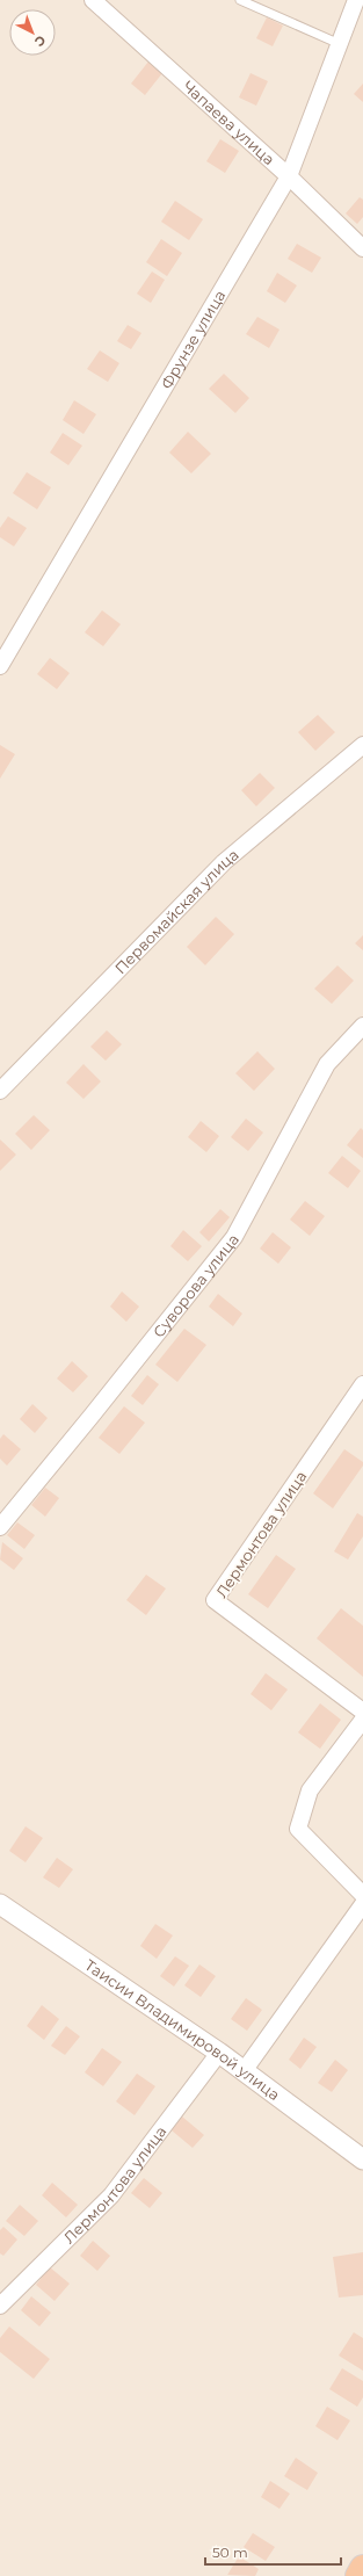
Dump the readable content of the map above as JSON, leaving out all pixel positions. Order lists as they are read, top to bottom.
{
  "streets": {
    "street": [
      "Чапаева улица",
      "Фрунзе улица",
      "Первомайская улица",
      "Суворова улица",
      "Лермонтова улица",
      "Таисии Владимировой улица"
    ]
  },
  "crossings": [
    ["Чапаева улица", "Фрунзе улица"],
    ["Лермонтова улица", "Таисии Владимировой улица"]
  ],
  "scale_bar": "50 m",
  "north": "bottom right"
}
